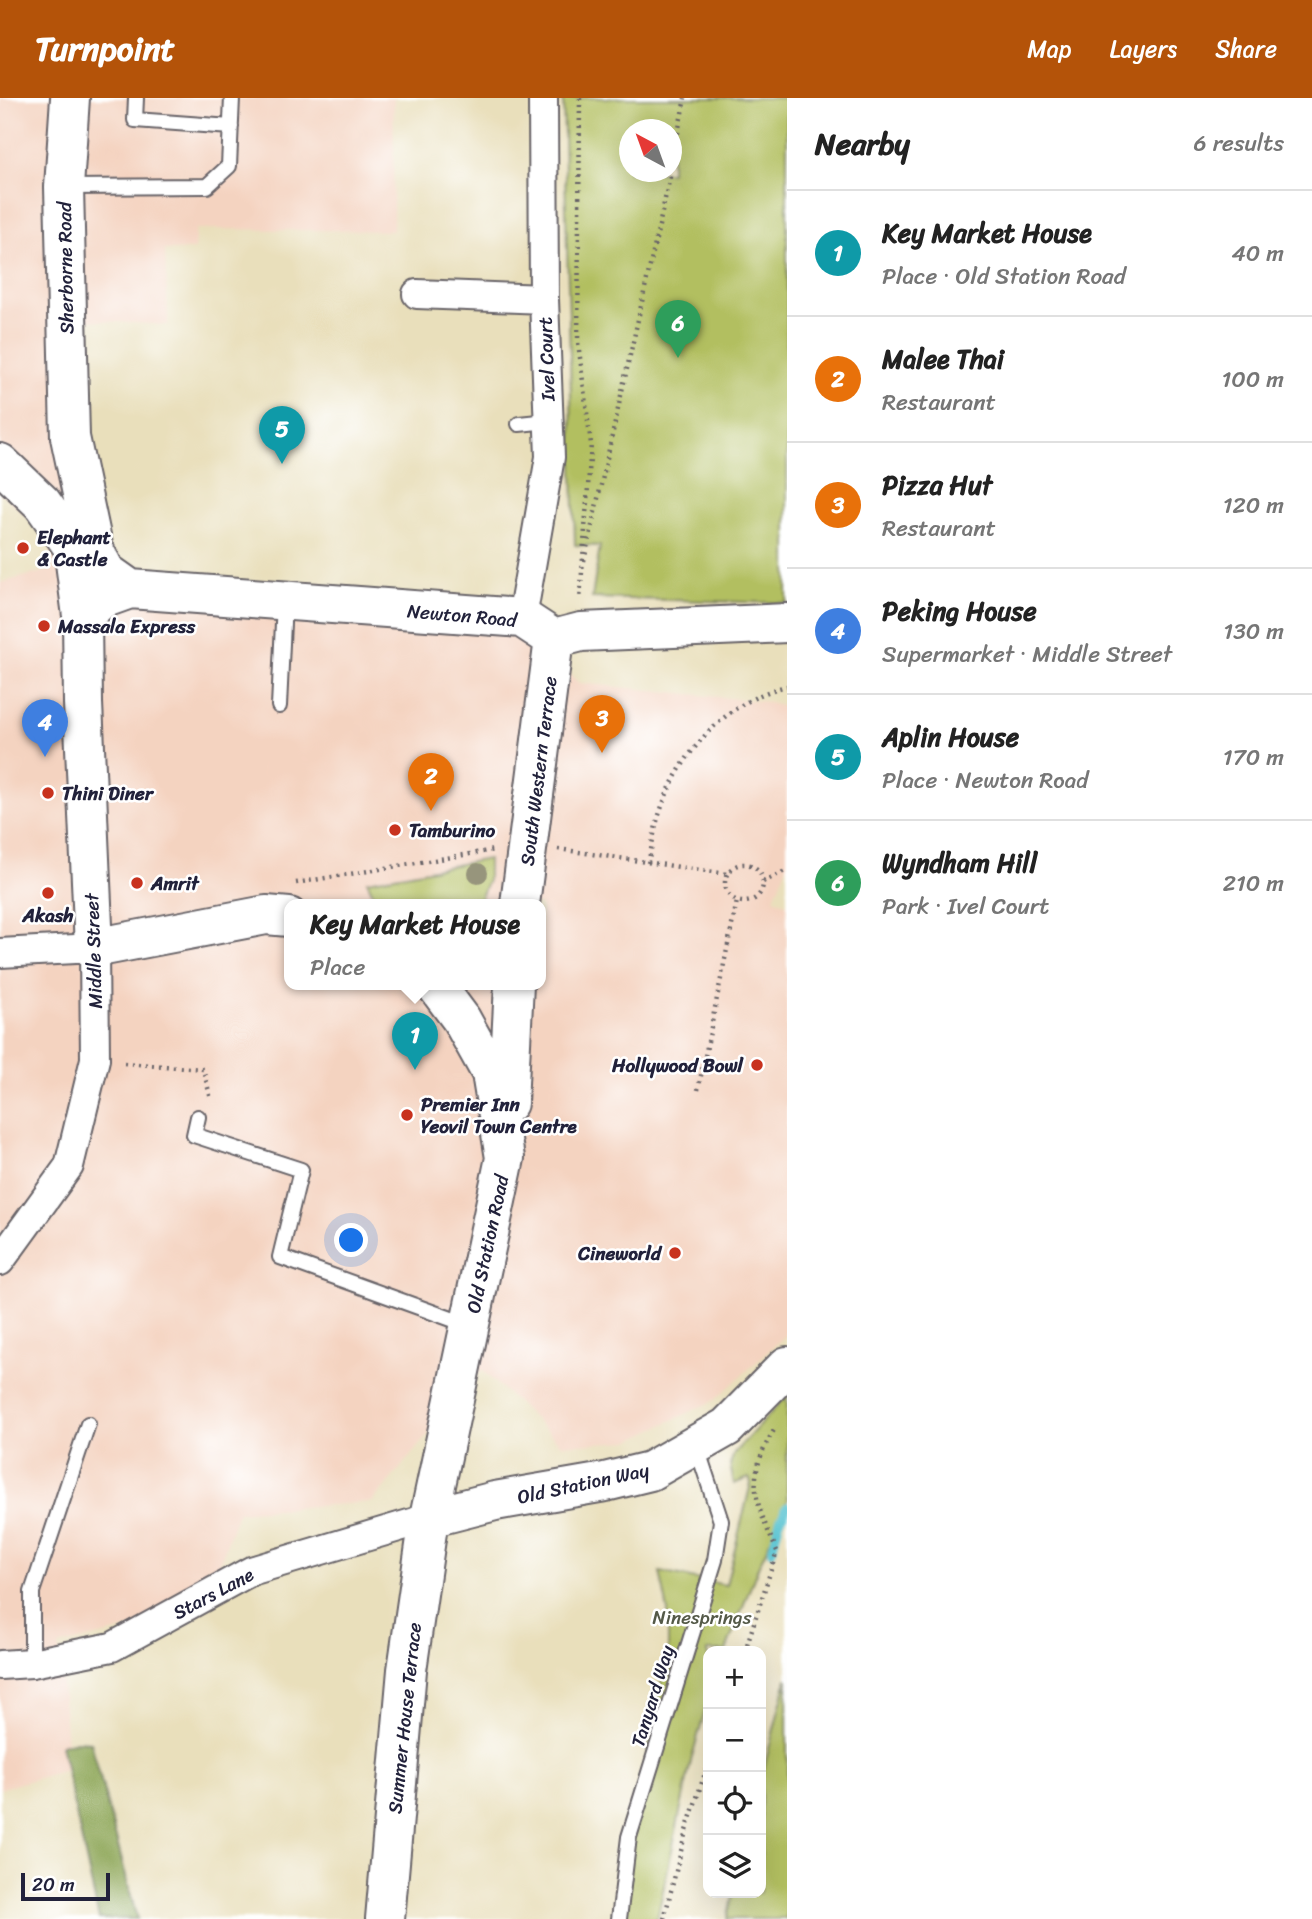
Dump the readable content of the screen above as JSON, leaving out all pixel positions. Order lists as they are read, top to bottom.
{
  "streets": {
    "street": [
      "Sherborne Road",
      "Ivel Court",
      "Newton Road",
      "South Western Terrace",
      "Middle Street",
      "Old Station Road",
      "Old Station Way",
      "Stars Lane",
      "Summer House Terrace"
    ],
    "lane": ["Tanyard Way"]
  },
  "crossings": [
    ["Sherborne Road", "Newton Road"],
    ["Ivel Court", "Newton Road"],
    ["Newton Road", "South Western Terrace"],
    ["Old Station Road", "Old Station Way"],
    ["Old Station Road", "Stars Lane"],
    ["Old Station Road", "Summer House Terrace"],
    ["Old Station Way", "Stars Lane"],
    ["Old Station Way", "Tanyard Way"],
    ["Old Station Way", "Summer House Terrace"],
    ["Stars Lane", "Summer House Terrace"]
  ],
  "parks": ["Ninesprings"],
  "places": [
    "Elephant & Castle",
    "Massala Express",
    "Thini Diner",
    "Tamburino",
    "Amrit",
    "Akash",
    "Hollywood Bowl",
    "Premier Inn Yeovil Town Centre",
    "Cineworld"
  ],
  "scale_bar": "20 m",
  "north": "top left",
  "page": {
    "header": "Turnpoint",
    "nav": ["Map", "Layers", "Share"],
    "heading": ["Nearby", "6 results"],
    "list": [
      {
        "mark": "1",
        "name": "Key Market House",
        "note": "Place · Old Station Road",
        "value": "40 m"
      },
      {
        "mark": "2",
        "name": "Malee Thai",
        "note": "Restaurant",
        "value": "100 m"
      },
      {
        "mark": "3",
        "name": "Pizza Hut",
        "note": "Restaurant",
        "value": "120 m"
      },
      {
        "mark": "4",
        "name": "Peking House",
        "note": "Supermarket · Middle Street",
        "value": "130 m"
      },
      {
        "mark": "5",
        "name": "Aplin House",
        "note": "Place · Newton Road",
        "value": "170 m"
      },
      {
        "mark": "6",
        "name": "Wyndham Hill",
        "note": "Park · Ivel Court",
        "value": "210 m"
      }
    ],
    "pins": [
      "6",
      "5",
      "3",
      "4",
      "2",
      "1"
    ],
    "popup": ["Key Market House", "Place"],
    "map_buttons": ["+", "−"],
    "scale": "20 m"
  }
}
